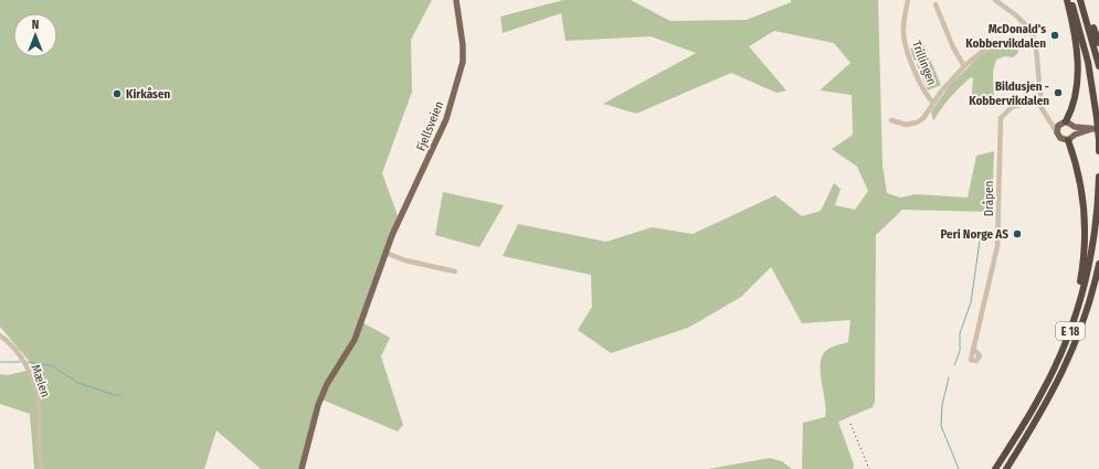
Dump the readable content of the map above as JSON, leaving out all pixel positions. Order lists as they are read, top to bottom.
{
  "streets": {
    "highway": ["E 18"],
    "main road": ["Fjellsveien"],
    "street": ["Trillingen", "Dråpen", "Mælen"]
  },
  "places": [
    "McDonald's Kobbervikdalen",
    "Bildusjen - Kobbervikdalen",
    "Kirkåsen",
    "Peri Norge AS"
  ],
  "north": "top"
}
